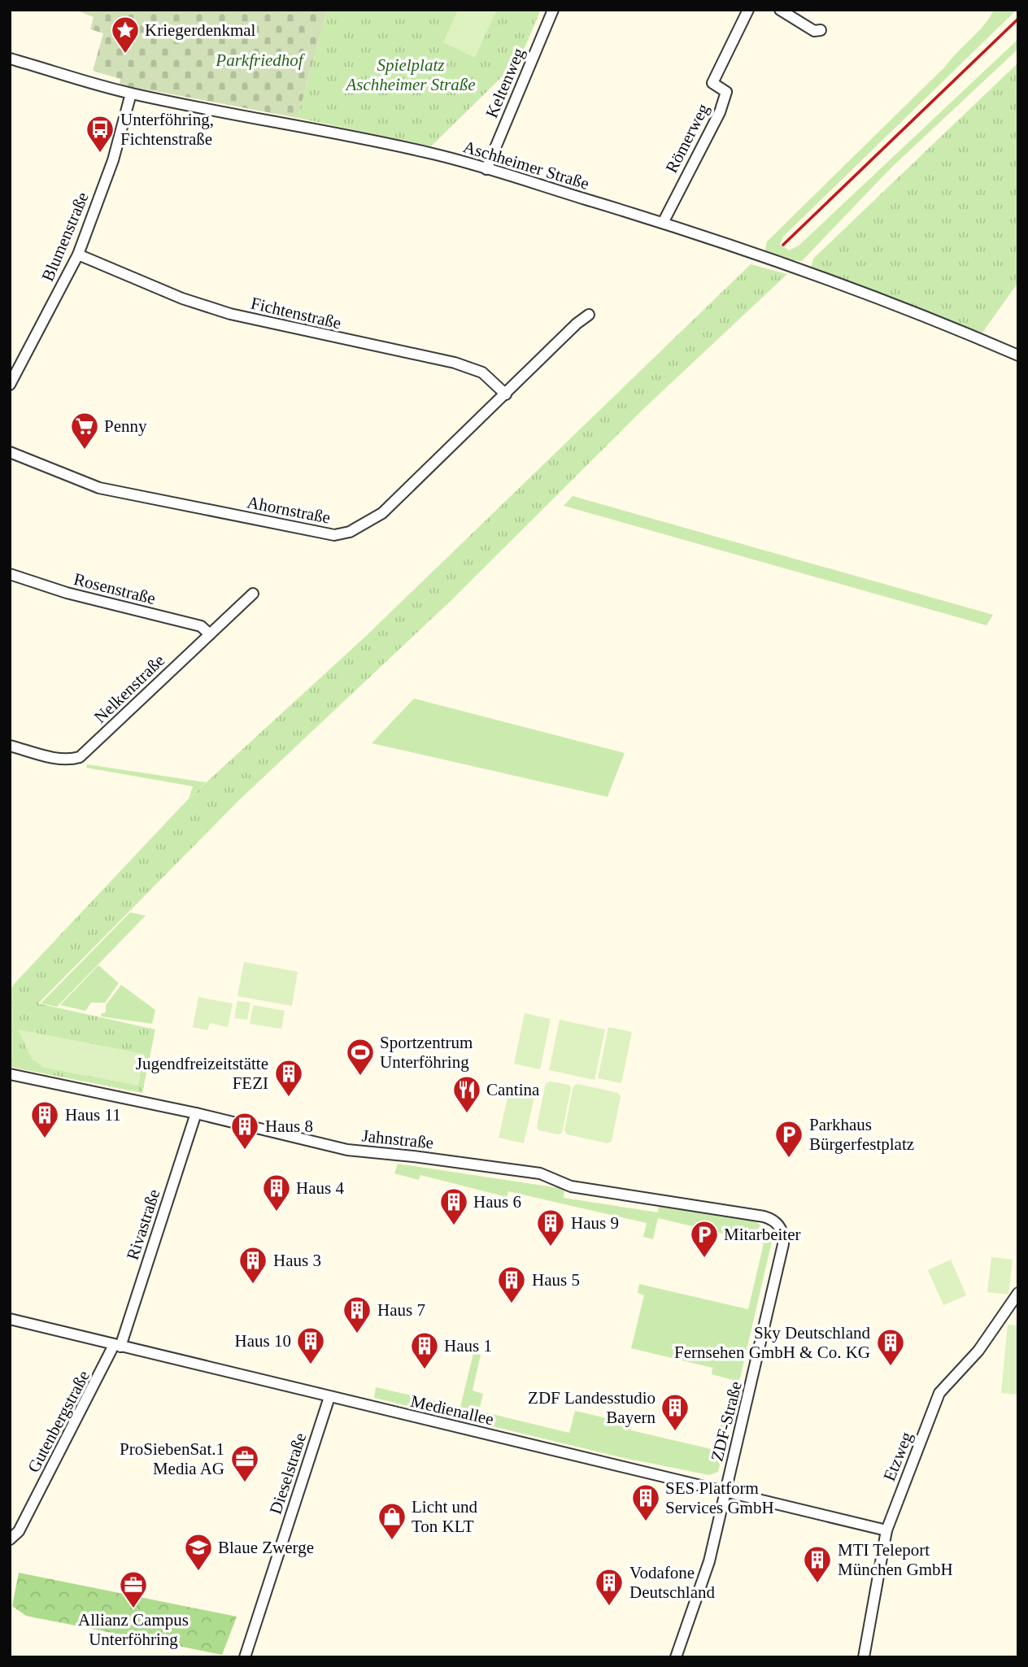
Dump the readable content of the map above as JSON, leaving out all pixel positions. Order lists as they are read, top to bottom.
{
  "streets": {
    "street": [
      "Keltenweg",
      "Römerweg",
      "Aschheimer Straße",
      "Blumenstraße",
      "Fichtenstraße",
      "Ahornstraße",
      "Rosenstraße",
      "Nelkenstraße",
      "Jahnstraße",
      "Rivastraße",
      "Medienallee",
      "Gutenbergstraße",
      "ZDF-Straße",
      "Etzweg",
      "Dieselstraße"
    ]
  },
  "crossings": [
    ["Keltenweg", "Aschheimer Straße"],
    ["Römerweg", "Aschheimer Straße"],
    ["Aschheimer Straße", "Blumenstraße"],
    ["Blumenstraße", "Fichtenstraße"],
    ["Fichtenstraße", "Ahornstraße"],
    ["Rosenstraße", "Nelkenstraße"],
    ["Jahnstraße", "Rivastraße"],
    ["Jahnstraße", "ZDF-Straße"],
    ["Rivastraße", "Medienallee"],
    ["Rivastraße", "Gutenbergstraße"],
    ["Medienallee", "Gutenbergstraße"],
    ["Medienallee", "ZDF-Straße"],
    ["Medienallee", "Etzweg"],
    ["Medienallee", "Dieselstraße"]
  ],
  "parks": ["Parkfriedhof", "Spielplatz Aschheimer Straße"],
  "places": {
    "place": ["Kriegerdenkmal"],
    "bus stop": ["Unterföhring, Fichtenstraße"],
    "supermarket": ["Penny"],
    "sports": ["Sportzentrum Unterföhring"],
    "building": [
      "Jugendfreizeitstätte FEZI",
      "Haus 11",
      "Haus 8",
      "Haus 4",
      "Haus 6",
      "Haus 9",
      "Haus 3",
      "Haus 5",
      "Haus 7",
      "Haus 10",
      "Sky Deutschland Fernsehen GmbH & Co. KG",
      "Haus 1",
      "ZDF Landesstudio Bayern",
      "SES Platform Services GmbH",
      "MTI Teleport München GmbH",
      "Vodafone Deutschland"
    ],
    "restaurant": ["Cantina"],
    "parking": ["Parkhaus Bürgerfestplatz", "Mitarbeiter"],
    "office": ["ProSiebenSat.1 Media AG", "Allianz Campus Unterföhring"],
    "shop": ["Licht und Ton KLT"],
    "school or university": ["Blaue Zwerge"]
  }
}
